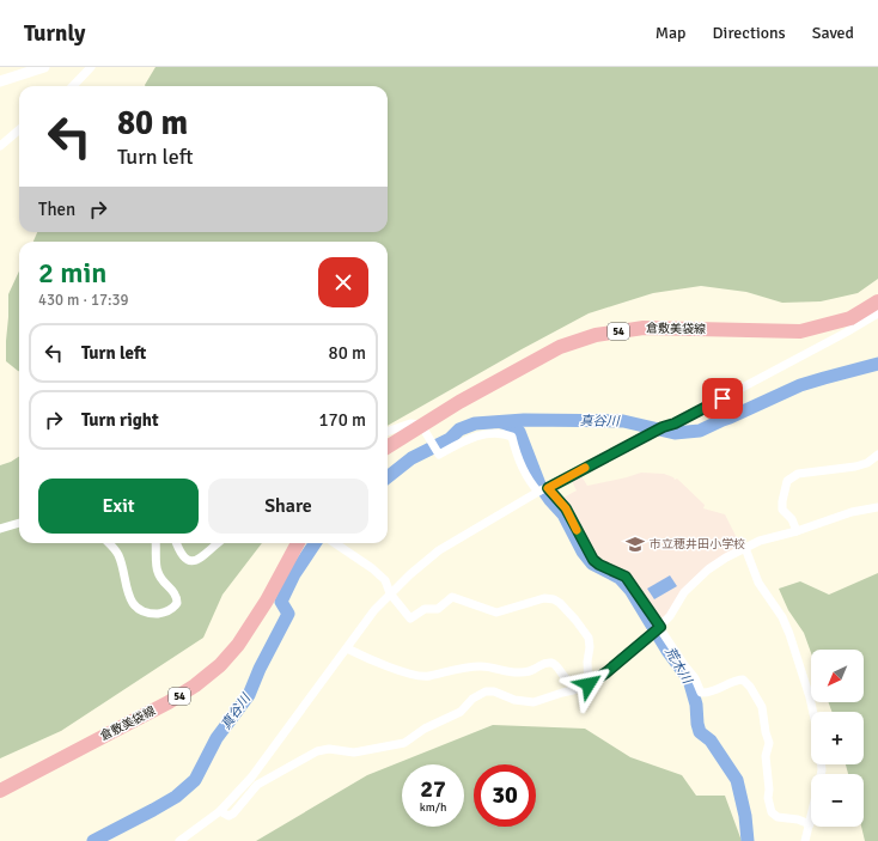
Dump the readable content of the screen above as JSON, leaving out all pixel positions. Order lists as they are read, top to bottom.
{
  "streets": {
    "main road": ["倉敷美袋線", "54"]
  },
  "water": ["真谷川", "荒木川"],
  "places": {
    "school or university": ["市立穂井田小学校"]
  },
  "north": "bottom left",
  "page": {
    "header": "Turnly",
    "nav": ["Map", "Directions", "Saved"],
    "turn": ["80 m", "Turn left"],
    "then": "Then",
    "heading": ["2 min", "430 m · 17:39"],
    "list": [
      {
        "name": "Turn left",
        "value": "80 m"
      },
      {
        "name": "Turn right",
        "value": "170 m"
      }
    ],
    "buttons": ["Exit", "Share"],
    "map_buttons": ["+", "−"],
    "speed": "27 km/h",
    "limit": "30"
  }
}
